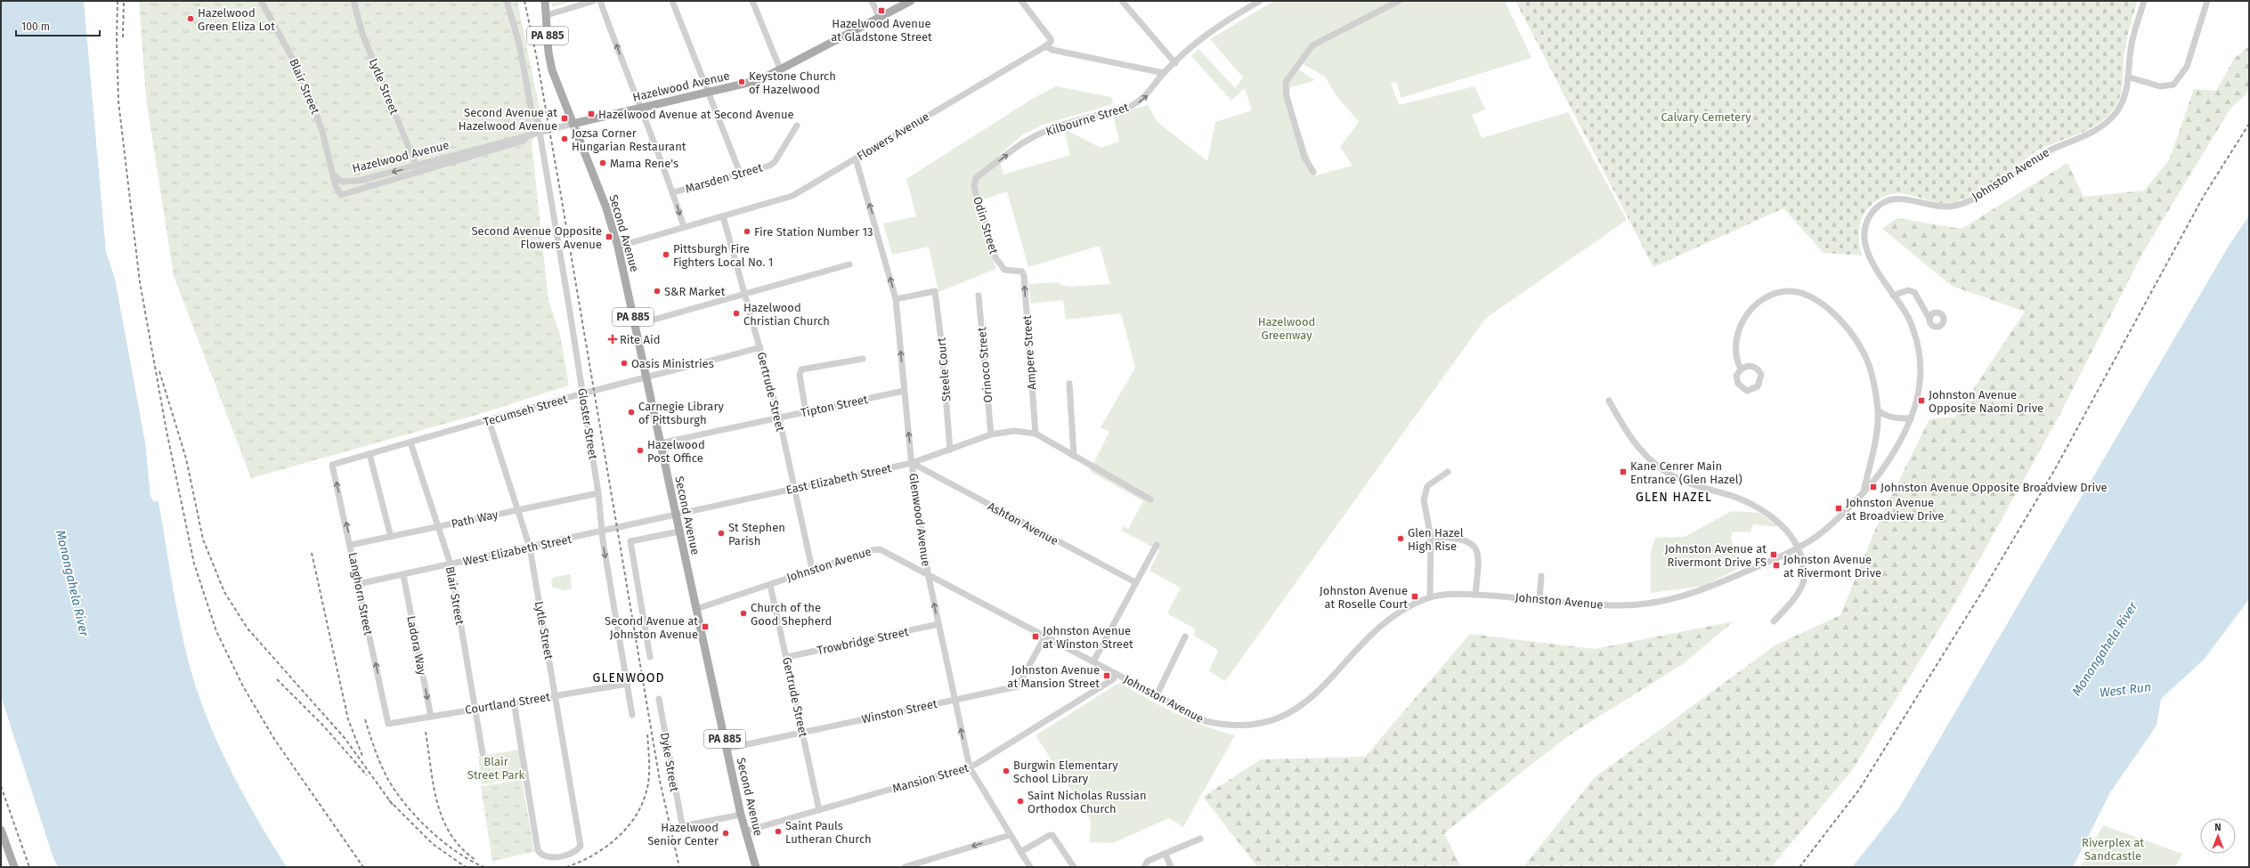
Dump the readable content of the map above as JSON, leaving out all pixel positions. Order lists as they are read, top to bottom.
{
  "streets": {
    "main road": ["PA 885", "Hazelwood Avenue", "Second Avenue"],
    "street": [
      "Blair Street",
      "Lytle Street",
      "Kilbourne Street",
      "Flowers Avenue",
      "Johnston Avenue",
      "Marsden Street",
      "Odin Street",
      "Ampere Street",
      "Orinoco Street",
      "Steele Court",
      "Gertrude Street",
      "Tipton Street",
      "Tecumseh Street",
      "Gloster Street",
      "East Elizabeth Street",
      "Path Way",
      "Glenwood Avenue",
      "Ashton Avenue",
      "West Elizabeth Street",
      "Langhorn Street",
      "Trowbridge Street",
      "Ladora Way",
      "Courtland Street",
      "Winston Street",
      "Dyke Street",
      "Mansion Street"
    ]
  },
  "crossings": [
    ["PA 885", "Second Avenue"],
    ["Blair Street", "Hazelwood Avenue"],
    ["Blair Street", "Tecumseh Street"],
    ["Blair Street", "Path Way"],
    ["Blair Street", "West Elizabeth Street"],
    ["Blair Street", "Courtland Street"],
    ["Lytle Street", "Hazelwood Avenue"],
    ["Lytle Street", "Tecumseh Street"],
    ["Lytle Street", "Path Way"],
    ["Lytle Street", "West Elizabeth Street"],
    ["Lytle Street", "Courtland Street"],
    ["Hazelwood Avenue", "Second Avenue"],
    ["Hazelwood Avenue", "Gloster Street"],
    ["Kilbourne Street", "Odin Street"],
    ["Flowers Avenue", "Second Avenue"],
    ["Flowers Avenue", "Gertrude Street"],
    ["Flowers Avenue", "Glenwood Avenue"],
    ["Johnston Avenue", "Second Avenue"],
    ["Johnston Avenue", "Gertrude Street"],
    ["Johnston Avenue", "Glenwood Avenue"],
    ["Johnston Avenue", "Winston Street"],
    ["Johnston Avenue", "Mansion Street"],
    ["Odin Street", "Ampere Street"],
    ["Second Avenue", "Tipton Street"],
    ["Second Avenue", "Tecumseh Street"],
    ["Second Avenue", "East Elizabeth Street"],
    ["Second Avenue", "West Elizabeth Street"],
    ["Second Avenue", "Winston Street"],
    ["Second Avenue", "Dyke Street"],
    ["Second Avenue", "Mansion Street"],
    ["Ampere Street", "East Elizabeth Street"],
    ["Orinoco Street", "East Elizabeth Street"],
    ["Steele Court", "East Elizabeth Street"],
    ["Steele Court", "Glenwood Avenue"],
    ["Gertrude Street", "Tipton Street"],
    ["Gertrude Street", "Tecumseh Street"],
    ["Gertrude Street", "East Elizabeth Street"],
    ["Gertrude Street", "Trowbridge Street"],
    ["Gertrude Street", "Winston Street"],
    ["Gertrude Street", "Mansion Street"],
    ["Tipton Street", "Glenwood Avenue"],
    ["Tecumseh Street", "Gloster Street"],
    ["Tecumseh Street", "Langhorn Street"],
    ["Gloster Street", "Path Way"],
    ["Gloster Street", "Courtland Street"],
    ["East Elizabeth Street", "Glenwood Avenue"],
    ["East Elizabeth Street", "Ashton Avenue"],
    ["East Elizabeth Street", "West Elizabeth Street"],
    ["Path Way", "Langhorn Street"],
    ["Glenwood Avenue", "Ashton Avenue"],
    ["Glenwood Avenue", "Trowbridge Street"],
    ["Glenwood Avenue", "Winston Street"],
    ["Glenwood Avenue", "Mansion Street"],
    ["West Elizabeth Street", "Langhorn Street"],
    ["West Elizabeth Street", "Ladora Way"],
    ["Langhorn Street", "Courtland Street"],
    ["Ladora Way", "Courtland Street"]
  ],
  "one_way": [
    "Kilbourne Street",
    "Ampere Street",
    "Glenwood Avenue",
    "Ladora Way"
  ],
  "districts": ["GLEN HAZEL", "GLENWOOD"],
  "water": ["Monongahela River", "West Run"],
  "parks": [
    "Calvary Cemetery",
    "Hazelwood Greenway",
    "Blair Street Park",
    "Riverplex at Sandcastle"
  ],
  "places": {
    "transit": [
      "Hazelwood Avenue at Gladstone Street",
      "Hazelwood Avenue at Second Avenue",
      "Second Avenue at Hazelwood Avenue",
      "Second Avenue Opposite Flowers Avenue",
      "Johnston Avenue Opposite Naomi Drive",
      "Kane Cenrer Main Entrance (Glen Hazel)",
      "Johnston Avenue Opposite Broadview Drive",
      "Johnston Avenue at Broadview Drive",
      "Johnston Avenue at Rivermont Drive FS",
      "Johnston Avenue at Rivermont Drive",
      "Johnston Avenue at Roselle Court",
      "Second Avenue at Johnston Avenue",
      "Johnston Avenue at Winston Street",
      "Johnston Avenue at Mansion Street"
    ],
    "other": [
      "Hazelwood Green Eliza Lot",
      "Keystone Church of Hazelwood",
      "Jozsa Corner Hungarian Restaurant",
      "Mama Rene's",
      "Fire Station Number 13",
      "Pittsburgh Fire Fighters Local No. 1",
      "S&R Market",
      "Hazelwood Christian Church",
      "Oasis Ministries",
      "Carnegie Library of Pittsburgh",
      "Hazelwood Post Office",
      "St Stephen Parish",
      "Glen Hazel High Rise",
      "Church of the Good Shepherd",
      "Burgwin Elementary School Library",
      "Saint Nicholas Russian Orthodox Church",
      "Saint Pauls Lutheran Church",
      "Hazelwood Senior Center"
    ],
    "health": ["Rite Aid"]
  },
  "scale_bar": "100 m",
  "north": "top"
}
